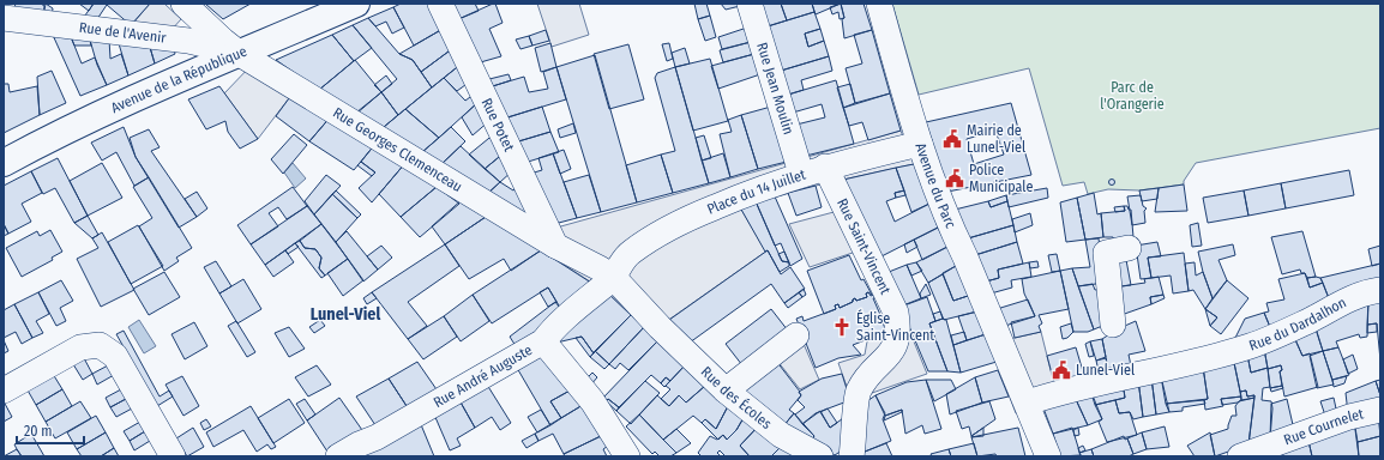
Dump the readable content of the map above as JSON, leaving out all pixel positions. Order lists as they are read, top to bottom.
{
  "streets": {
    "main road": ["Avenue de la République"],
    "street": [
      "Rue de l'Avenir",
      "Rue Jean Moulin",
      "Rue Potet",
      "Rue Georges Clemenceau",
      "Avenue du Parc",
      "Place du 14 Juillet",
      "Rue Saint-Vincent",
      "Rue du Dardalhon",
      "Rue André Auguste",
      "Rue des Écoles",
      "Rue Cournelet"
    ]
  },
  "crossings": [
    ["Rue de l'Avenir", "Avenue de la République"],
    ["Rue de l'Avenir", "Rue Georges Clemenceau"],
    ["Avenue de la République", "Rue Georges Clemenceau"],
    ["Rue Jean Moulin", "Place du 14 Juillet"],
    ["Rue Potet", "Rue Georges Clemenceau"],
    ["Avenue du Parc", "Place du 14 Juillet"],
    ["Avenue du Parc", "Rue du Dardalhon"],
    ["Place du 14 Juillet", "Rue Saint-Vincent"],
    ["Place du 14 Juillet", "Rue André Auguste"],
    ["Place du 14 Juillet", "Rue des Écoles"],
    ["Rue André Auguste", "Rue des Écoles"]
  ],
  "districts": ["Lunel-Viel"],
  "parks": ["Parc de l'Orangerie"],
  "places": {
    "public building": ["Mairie de Lunel-Viel", "Police Municipale", "Lunel-Viel"],
    "church": ["Église Saint-Vincent"]
  },
  "scale_bar": "20 m"
}
